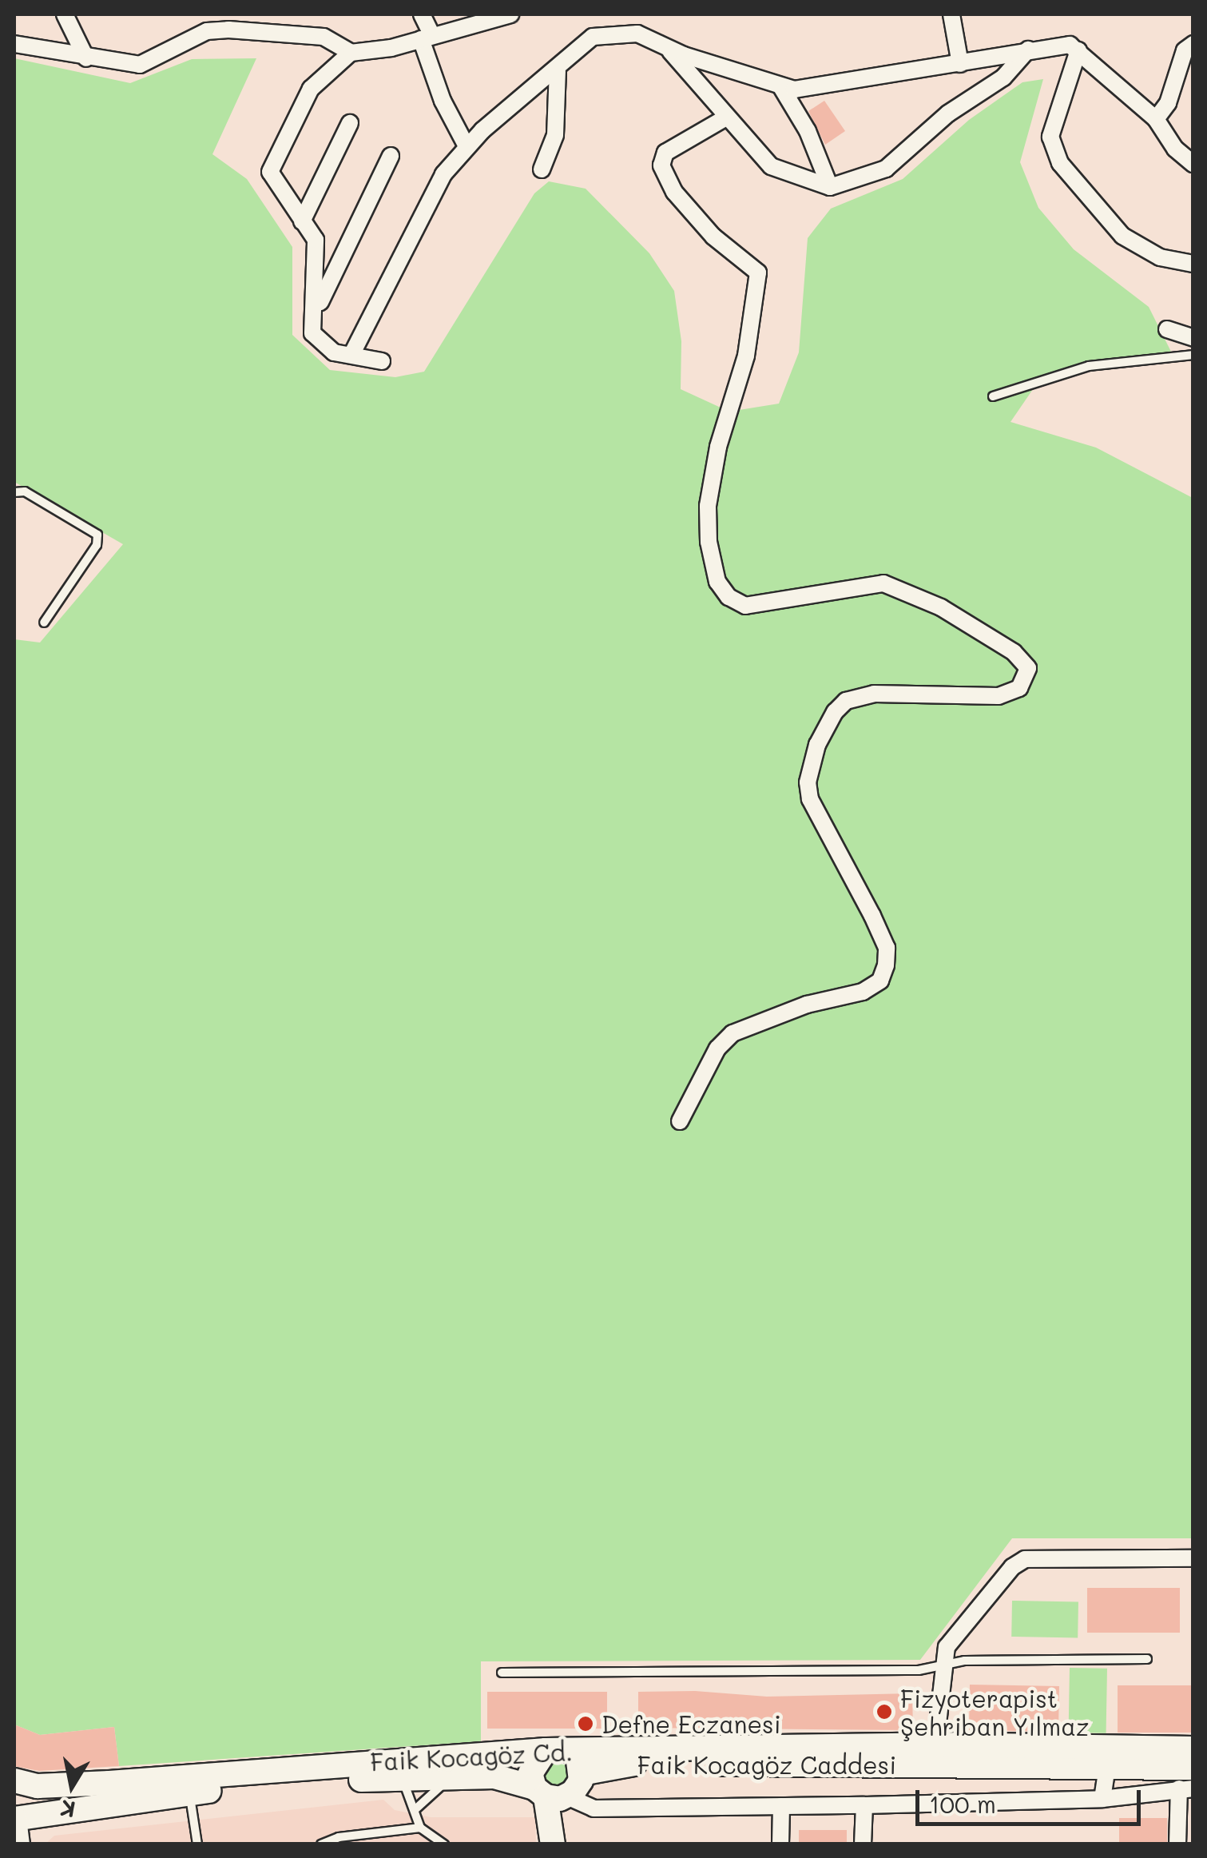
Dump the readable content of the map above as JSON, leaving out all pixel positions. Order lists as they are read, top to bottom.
{
  "streets": {
    "street": ["Faik Kocagöz Cd.", "Faik Kocagöz Caddesi"]
  },
  "crossings": [
    ["Faik Kocagöz Cd.", "Faik Kocagöz Caddesi"]
  ],
  "places": ["Fizyoterapist Şehriban Yılmaz", "Defne Eczanesi"],
  "scale_bar": "100 m",
  "north": "bottom"
}
